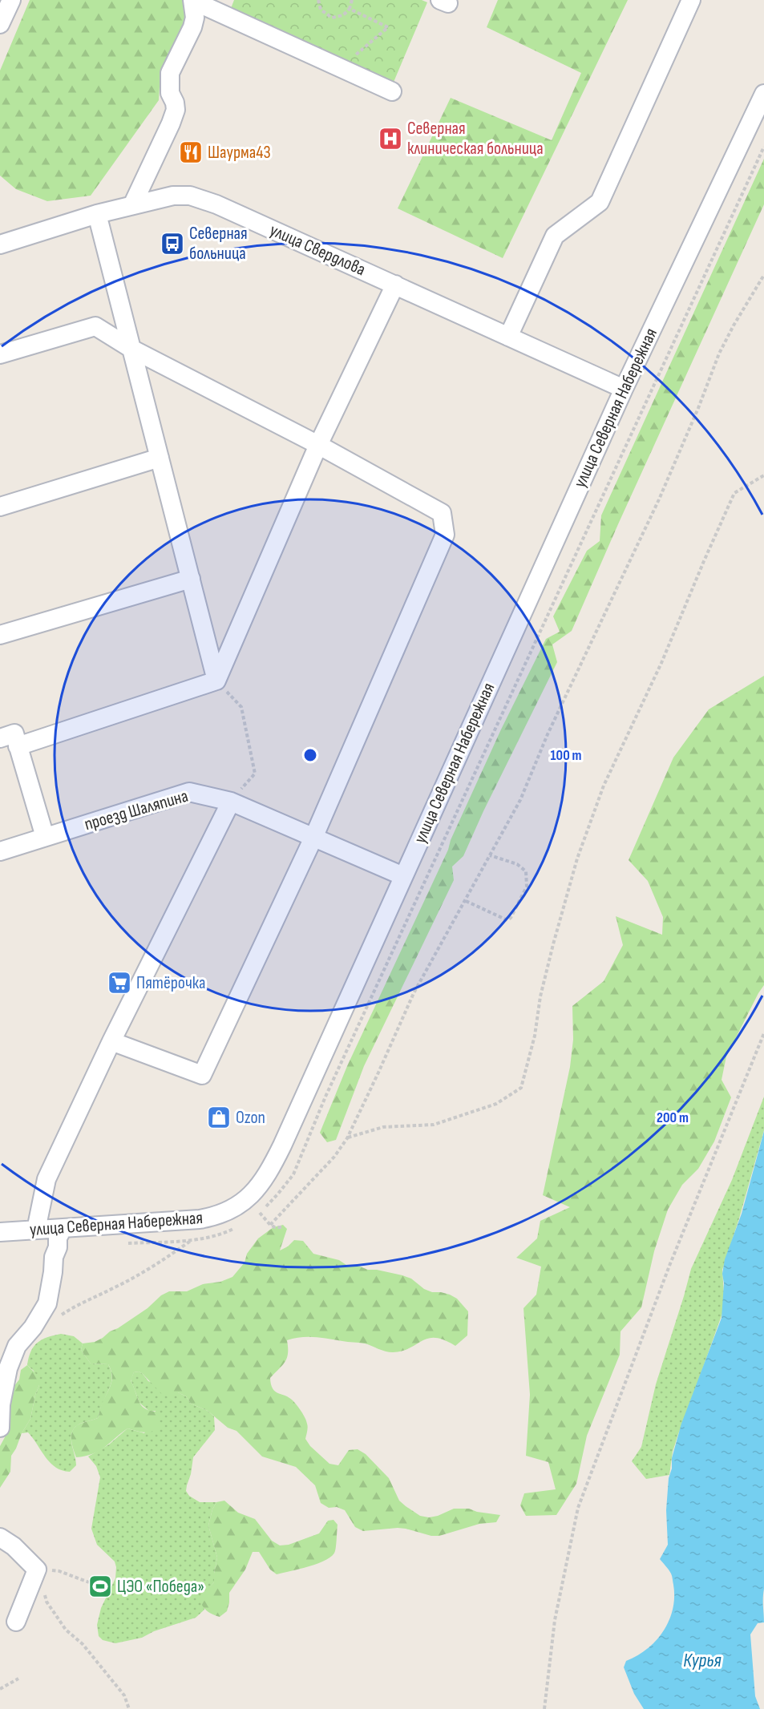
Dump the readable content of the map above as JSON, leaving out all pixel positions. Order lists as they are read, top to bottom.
{
  "streets": {
    "street": ["улица Свердлова", "улица Северная Набережная", "проезд Шаляпина"]
  },
  "crossings": [
    ["улица Свердлова", "улица Северная Набережная"],
    ["улица Северная Набережная", "проезд Шаляпина"]
  ],
  "water": ["Курья"],
  "places": {
    "hospital": ["Северная клиническая больница"],
    "restaurant": ["Шаурма43"],
    "bus stop": ["Северная больница"],
    "supermarket": ["Пятёрочка"],
    "shop": ["Ozon"],
    "sports": ["ЦЭО «Победа»"]
  },
  "rings": ["100 m", "200 m"]
}
